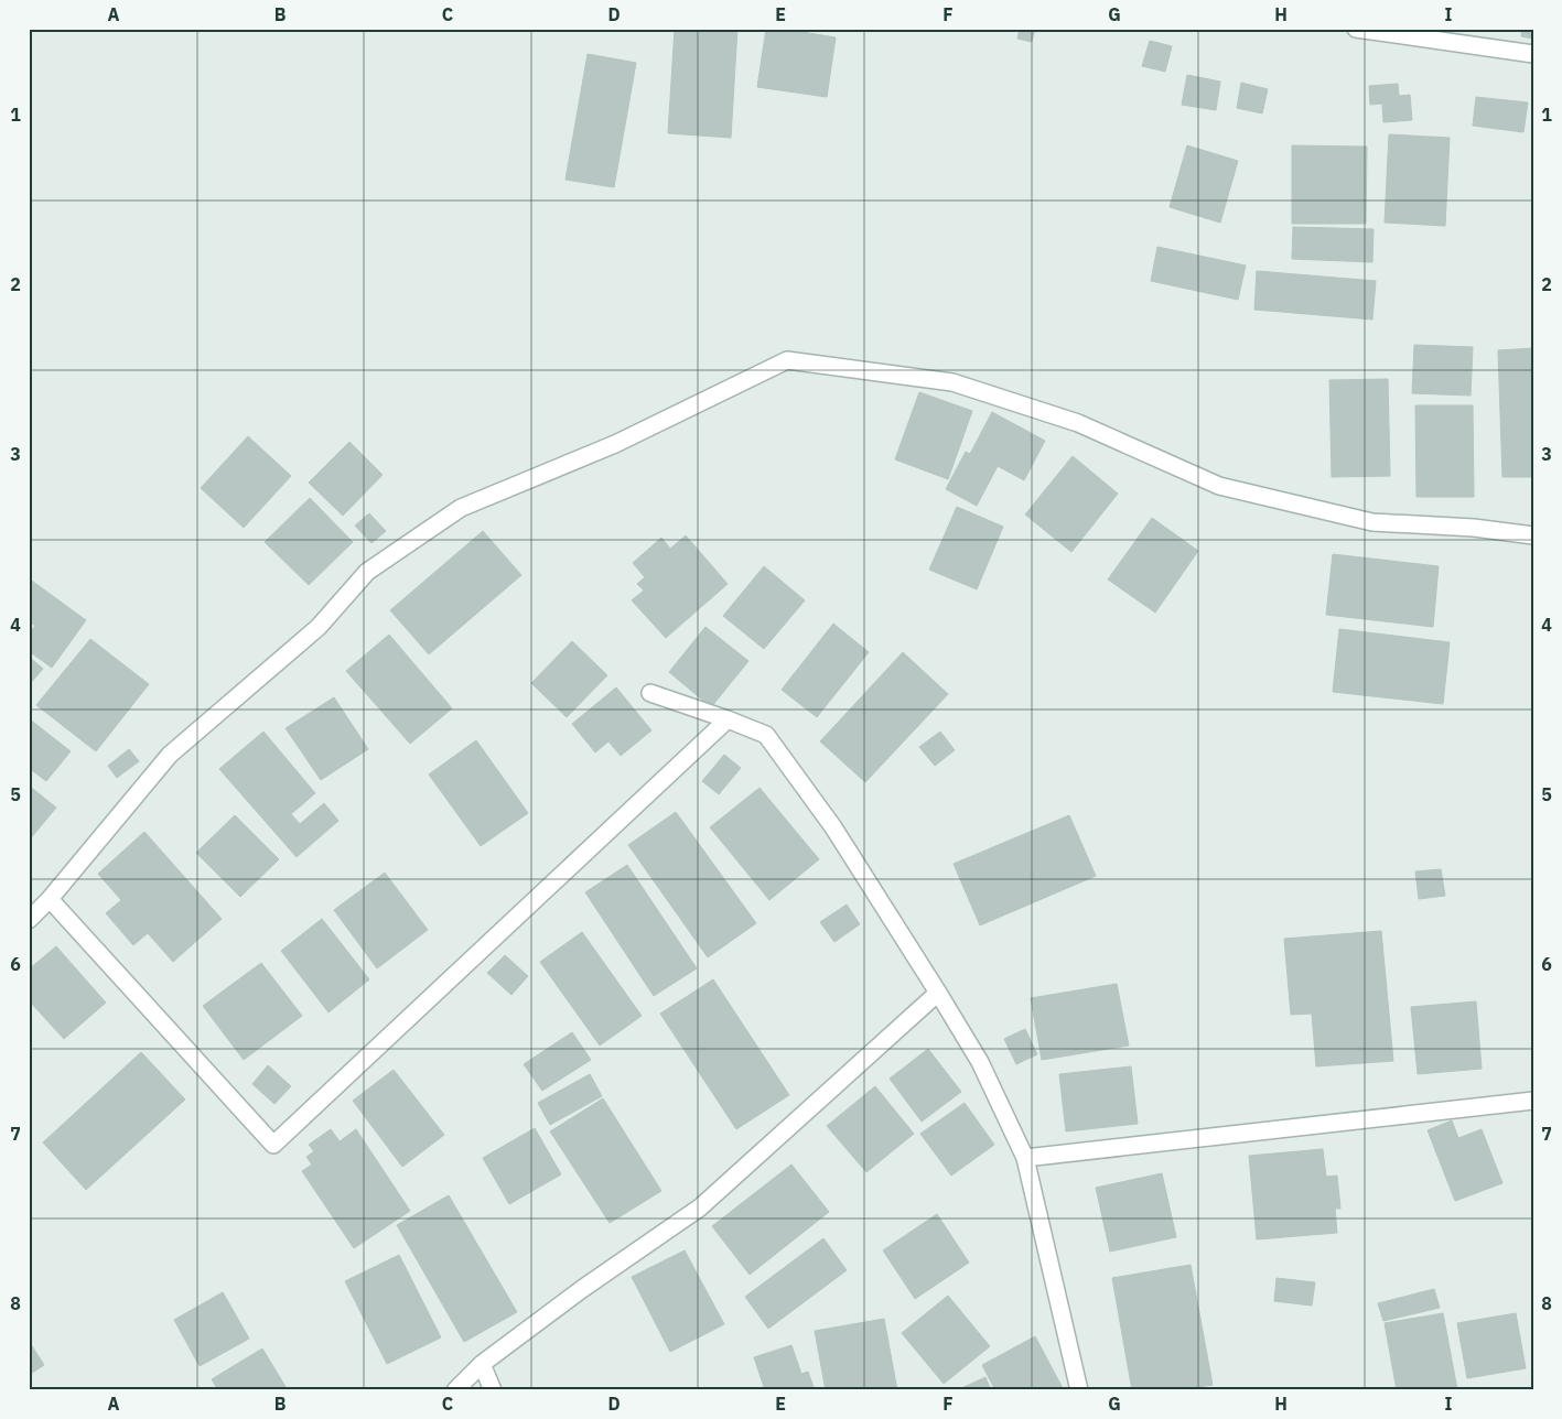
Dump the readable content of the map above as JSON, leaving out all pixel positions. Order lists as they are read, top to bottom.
{
  "grid": {
    "columns": [
      "A",
      "B",
      "C",
      "D",
      "E",
      "F",
      "G",
      "H",
      "I"
    ],
    "rows": [
      "1",
      "2",
      "3",
      "4",
      "5",
      "6",
      "7",
      "8"
    ]
  }
}
